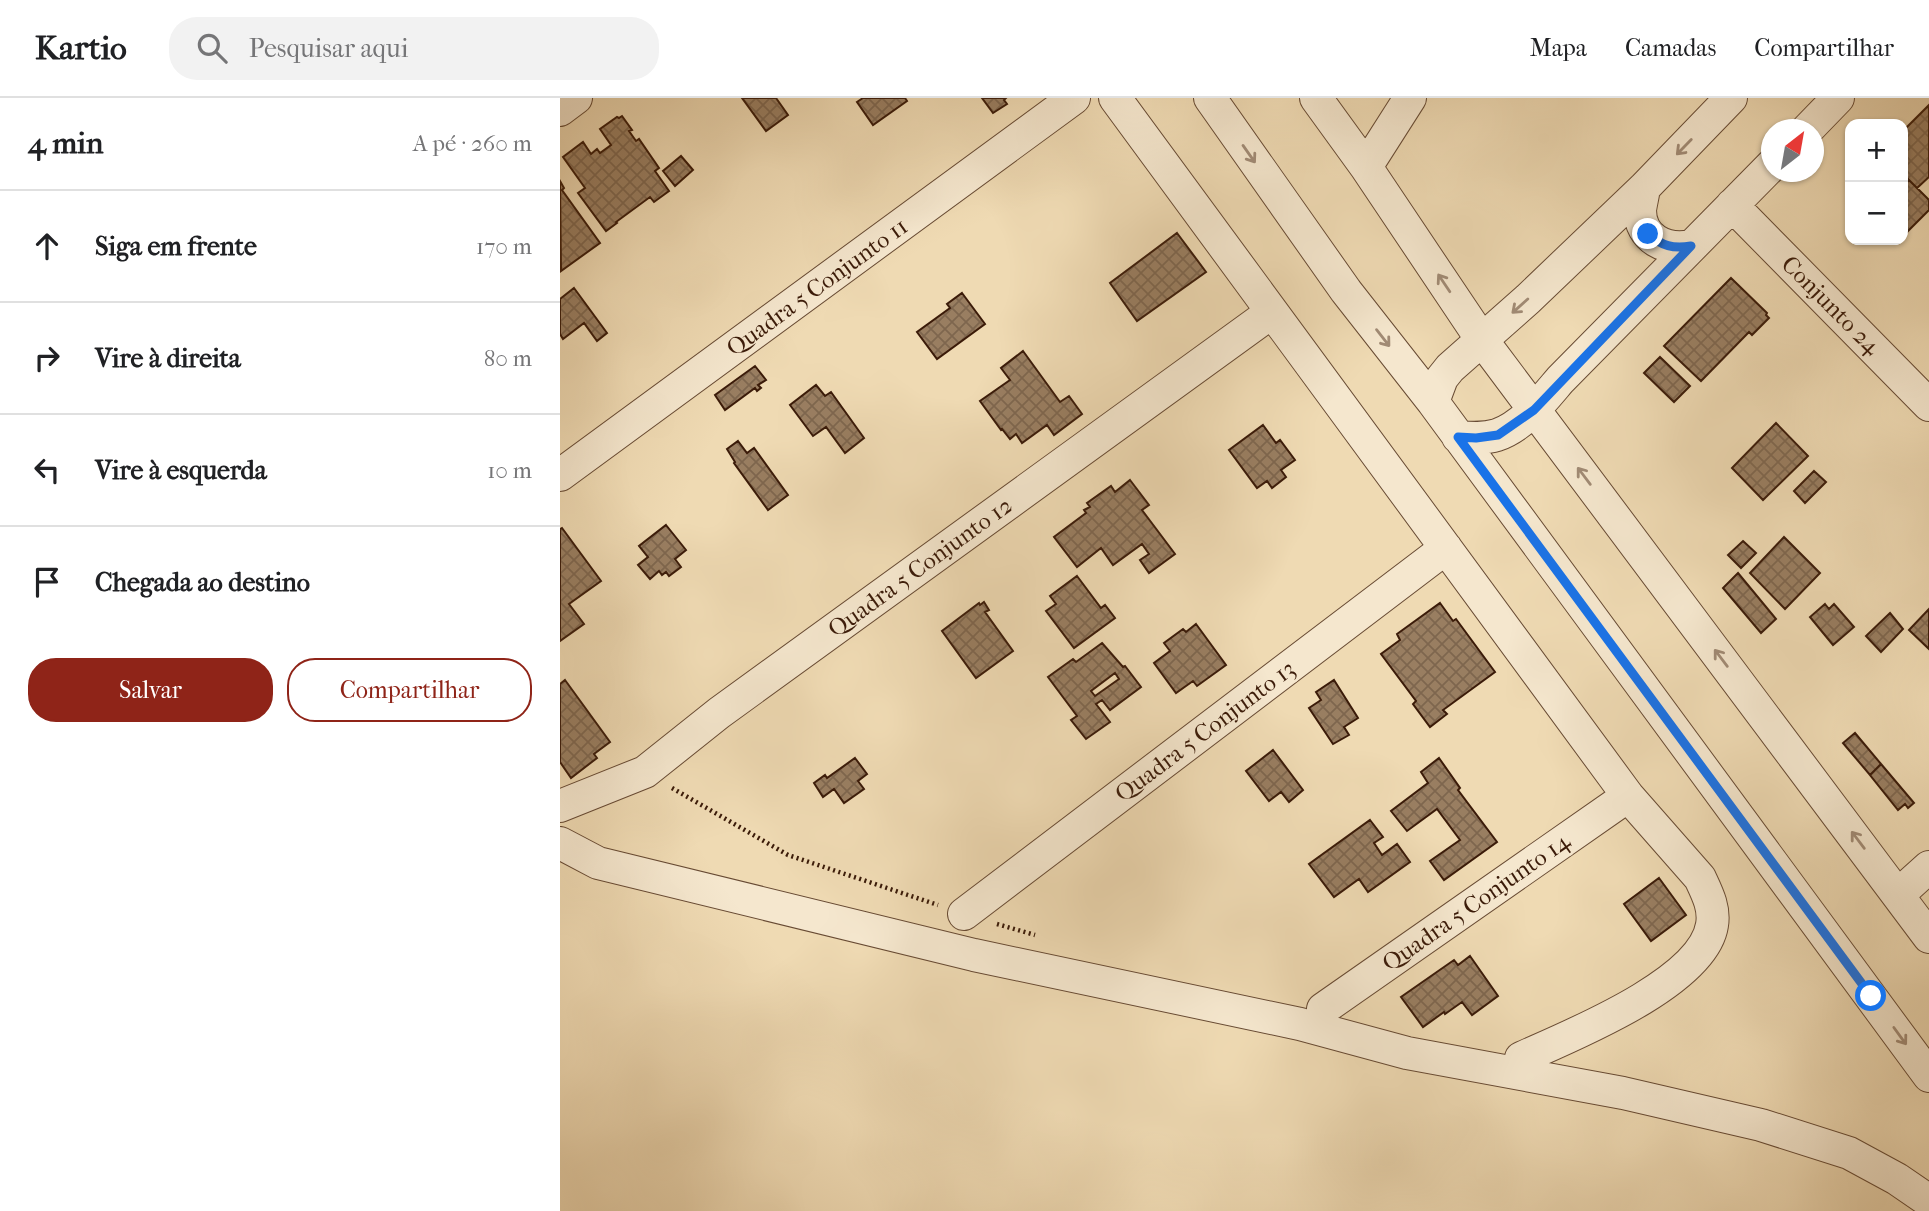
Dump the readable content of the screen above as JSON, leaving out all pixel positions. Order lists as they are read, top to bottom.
{
  "streets": {
    "street": [
      "Quadra 5 Conjunto 11",
      "Conjunto 24",
      "Quadra 5 Conjunto 12",
      "Quadra 5 Conjunto 13",
      "Quadra 5 Conjunto 14"
    ]
  },
  "north": "top right",
  "page": {
    "header": "Kartio",
    "search": "Pesquisar aqui",
    "nav": ["Mapa", "Camadas", "Compartilhar"],
    "heading": ["4 min", "A pé · 260 m"],
    "map_buttons": ["+", "−"],
    "list": [
      ["Siga em frente", "170 m"],
      ["Vire à direita", "80 m"],
      ["Vire à esquerda", "10 m"],
      "Chegada ao destino"
    ],
    "buttons": ["Salvar", "Compartilhar"]
  }
}
